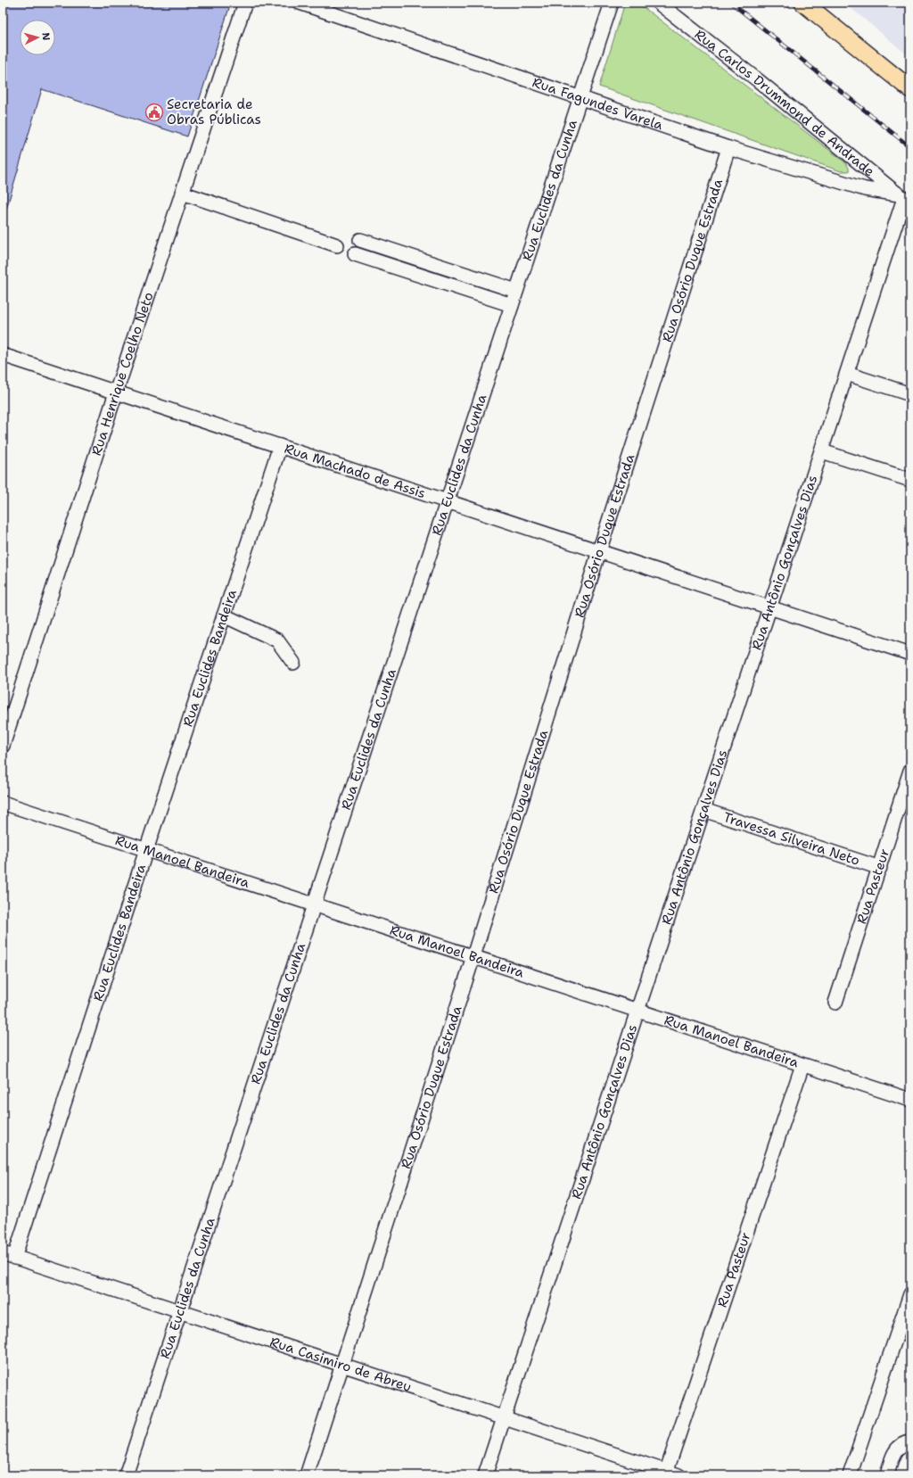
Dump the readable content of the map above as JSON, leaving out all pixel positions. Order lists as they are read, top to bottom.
{
  "streets": {
    "street": [
      "Rua Carlos Drummond de Andrade",
      "Rua Fagundes Varela",
      "Rua Euclides da Cunha",
      "Rua Osório Duque Estrada",
      "Rua Henrique Coelho Neto",
      "Rua Machado de Assis",
      "Rua Antônio Gonçalves Dias",
      "Rua Euclides Bandeira",
      "Travessa Silveira Neto",
      "Rua Manoel Bandeira",
      "Rua Pasteur",
      "Rua Casimiro de Abreu"
    ]
  },
  "crossings": [
    ["Rua Carlos Drummond de Andrade", "Rua Fagundes Varela"],
    ["Rua Carlos Drummond de Andrade", "Rua Antônio Gonçalves Dias"],
    ["Rua Fagundes Varela", "Rua Euclides da Cunha"],
    ["Rua Fagundes Varela", "Rua Osório Duque Estrada"],
    ["Rua Fagundes Varela", "Rua Antônio Gonçalves Dias"],
    ["Rua Euclides da Cunha", "Rua Machado de Assis"],
    ["Rua Euclides da Cunha", "Rua Manoel Bandeira"],
    ["Rua Euclides da Cunha", "Rua Casimiro de Abreu"],
    ["Rua Osório Duque Estrada", "Rua Machado de Assis"],
    ["Rua Osório Duque Estrada", "Rua Manoel Bandeira"],
    ["Rua Osório Duque Estrada", "Rua Casimiro de Abreu"],
    ["Rua Henrique Coelho Neto", "Rua Machado de Assis"],
    ["Rua Machado de Assis", "Rua Antônio Gonçalves Dias"],
    ["Rua Machado de Assis", "Rua Euclides Bandeira"],
    ["Rua Antônio Gonçalves Dias", "Travessa Silveira Neto"],
    ["Rua Antônio Gonçalves Dias", "Rua Manoel Bandeira"],
    ["Rua Antônio Gonçalves Dias", "Rua Casimiro de Abreu"],
    ["Rua Euclides Bandeira", "Rua Manoel Bandeira"],
    ["Rua Euclides Bandeira", "Rua Casimiro de Abreu"],
    ["Travessa Silveira Neto", "Rua Pasteur"],
    ["Rua Manoel Bandeira", "Rua Pasteur"],
    ["Rua Pasteur", "Rua Casimiro de Abreu"]
  ],
  "places": {
    "public building": ["Secretaria de Obras Públicas"]
  },
  "north": "right"
}
